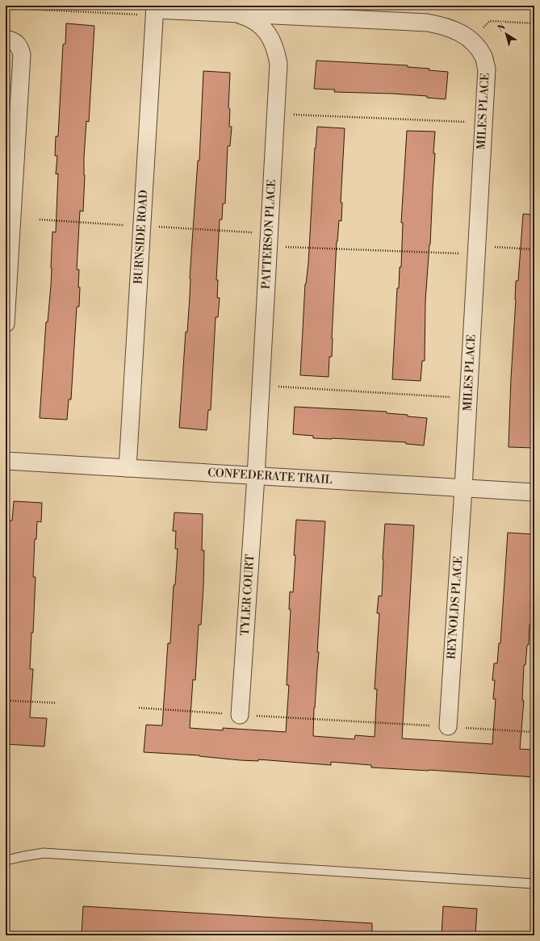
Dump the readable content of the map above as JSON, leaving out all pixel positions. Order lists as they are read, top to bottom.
{
  "streets": {
    "street": [
      "MILES PLACE",
      "PATTERSON PLACE",
      "BURNSIDE ROAD",
      "CONFEDERATE TRAIL",
      "TYLER COURT",
      "REYNOLDS PLACE"
    ]
  },
  "crossings": [
    ["MILES PLACE", "PATTERSON PLACE"],
    ["MILES PLACE", "BURNSIDE ROAD"],
    ["MILES PLACE", "CONFEDERATE TRAIL"],
    ["MILES PLACE", "REYNOLDS PLACE"],
    ["PATTERSON PLACE", "CONFEDERATE TRAIL"],
    ["PATTERSON PLACE", "TYLER COURT"],
    ["BURNSIDE ROAD", "CONFEDERATE TRAIL"],
    ["CONFEDERATE TRAIL", "TYLER COURT"],
    ["CONFEDERATE TRAIL", "REYNOLDS PLACE"]
  ],
  "north": "top left"
}
